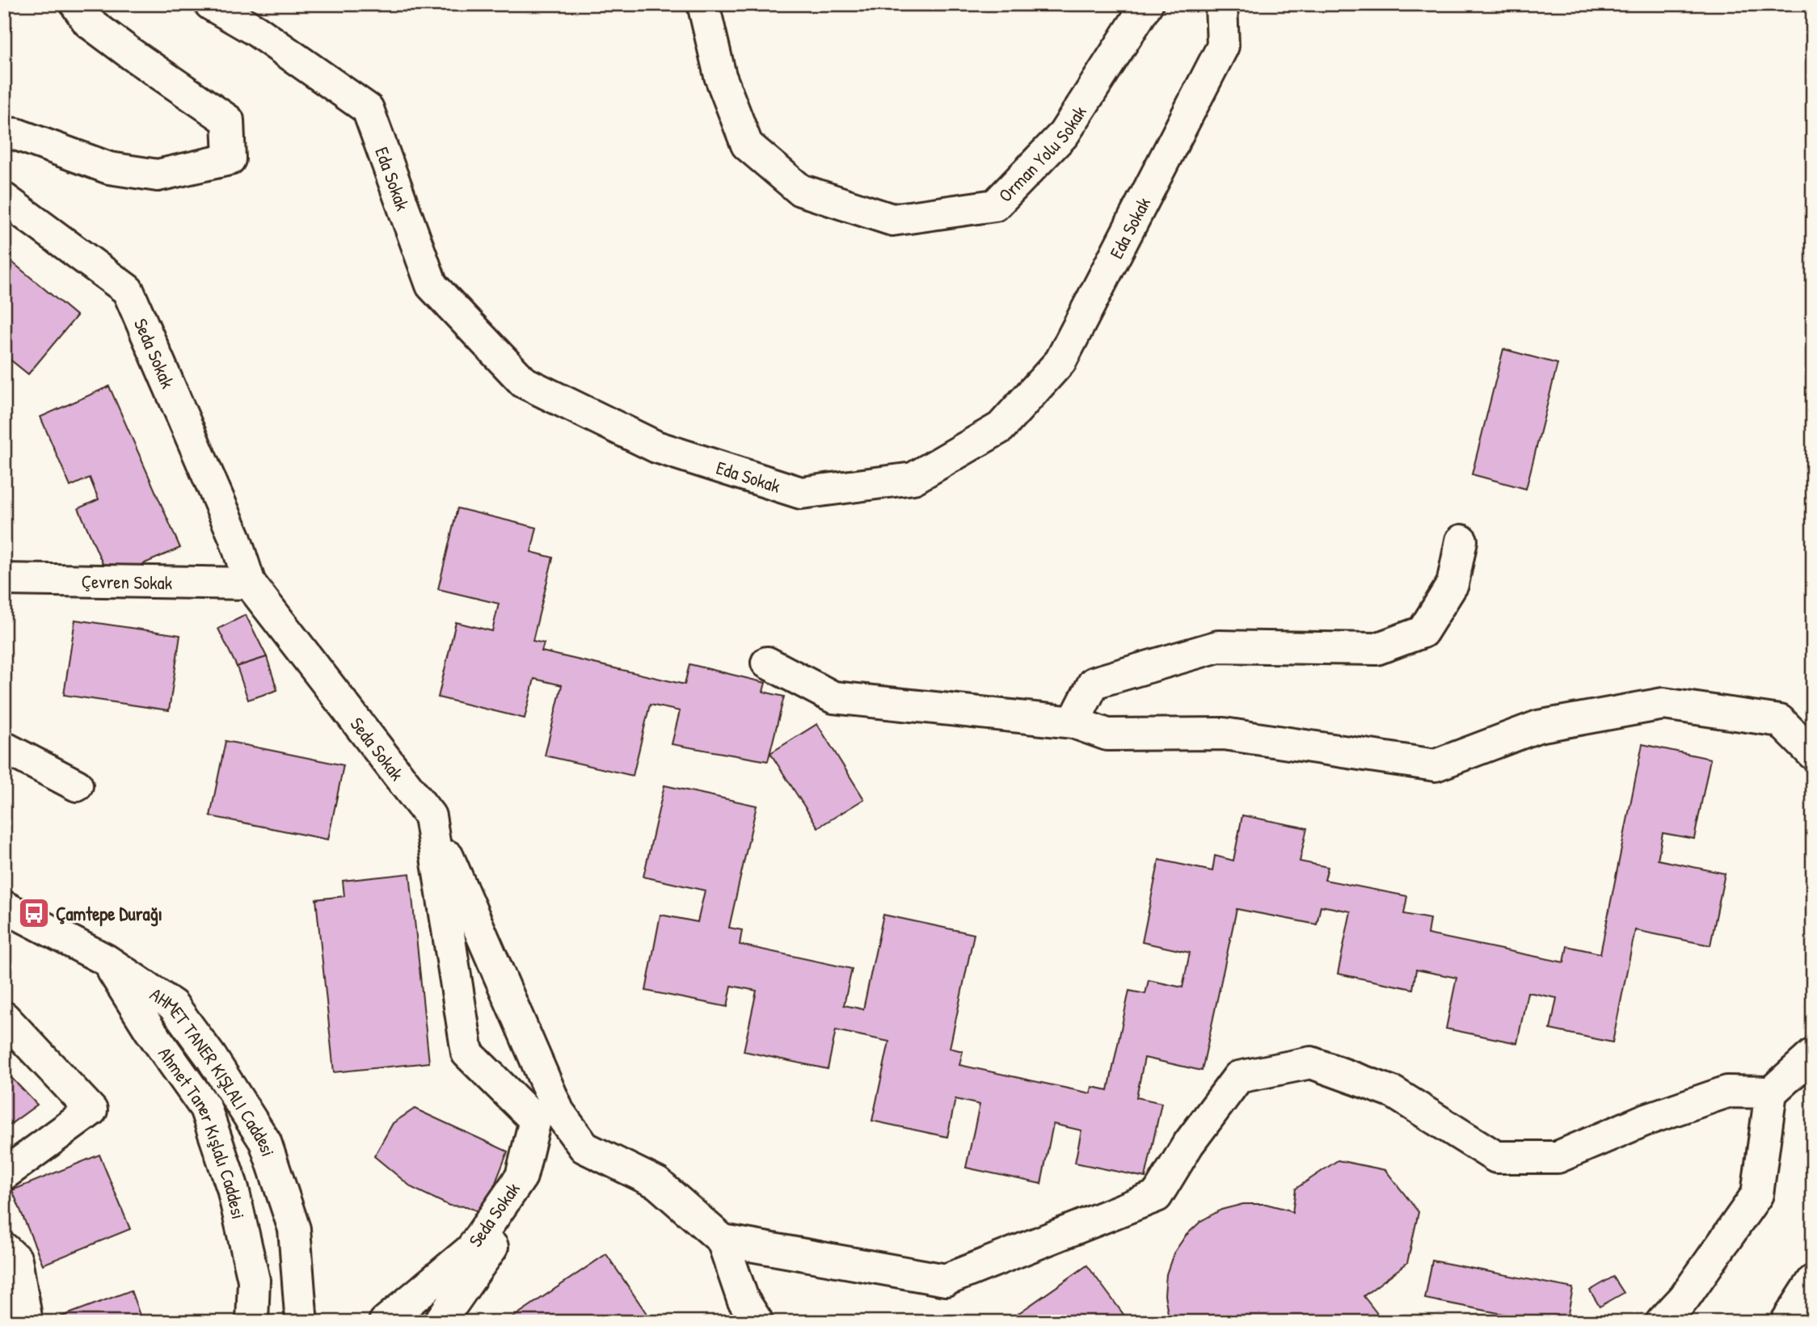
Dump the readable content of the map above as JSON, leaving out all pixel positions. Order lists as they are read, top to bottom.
{
  "streets": {
    "street": [
      "Orman Yolu Sokak",
      "Eda Sokak",
      "Seda Sokak",
      "Çevren Sokak",
      "AHMET TANER KIŞLALI Caddesi",
      "Ahmet Taner Kışlalı Caddesi"
    ]
  },
  "crossings": [
    ["Seda Sokak", "Çevren Sokak"],
    ["AHMET TANER KIŞLALI Caddesi", "Ahmet Taner Kışlalı Caddesi"]
  ],
  "places": {
    "bus stop": ["Çamtepe Durağı"]
  }
}
